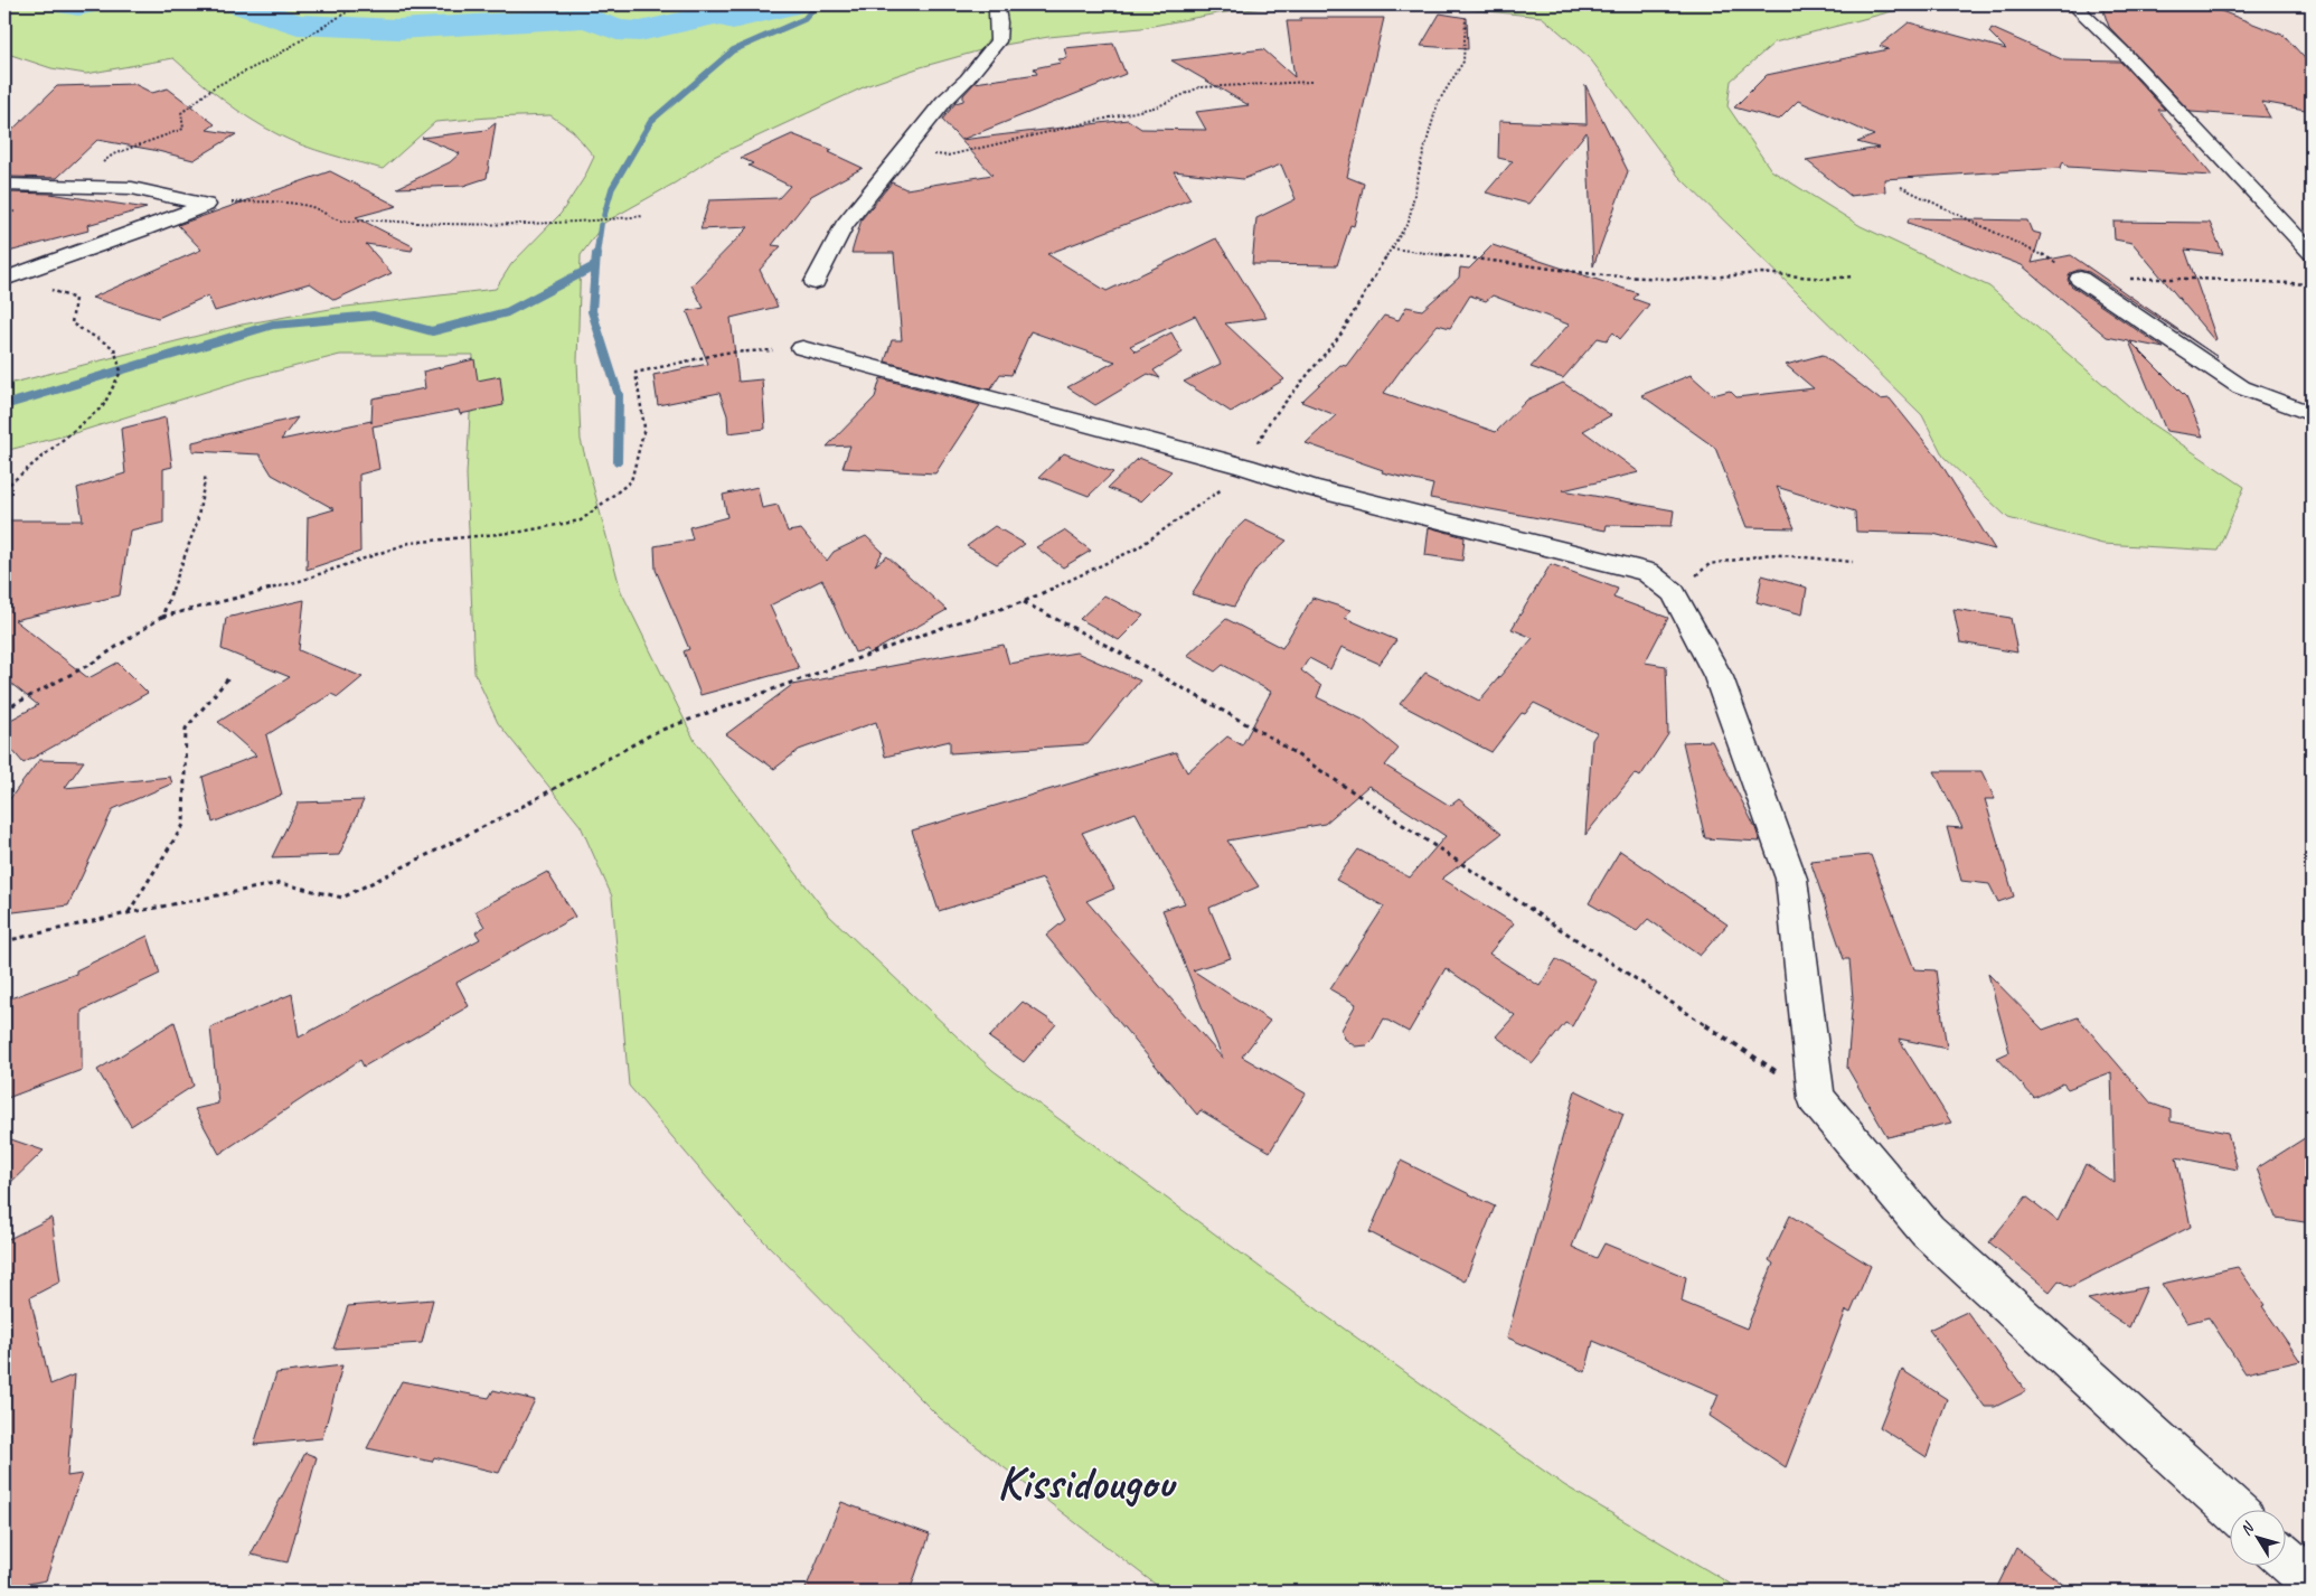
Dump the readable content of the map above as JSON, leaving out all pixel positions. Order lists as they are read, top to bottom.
{
  "districts": ["Kissidougou"],
  "north": "top left"
}
